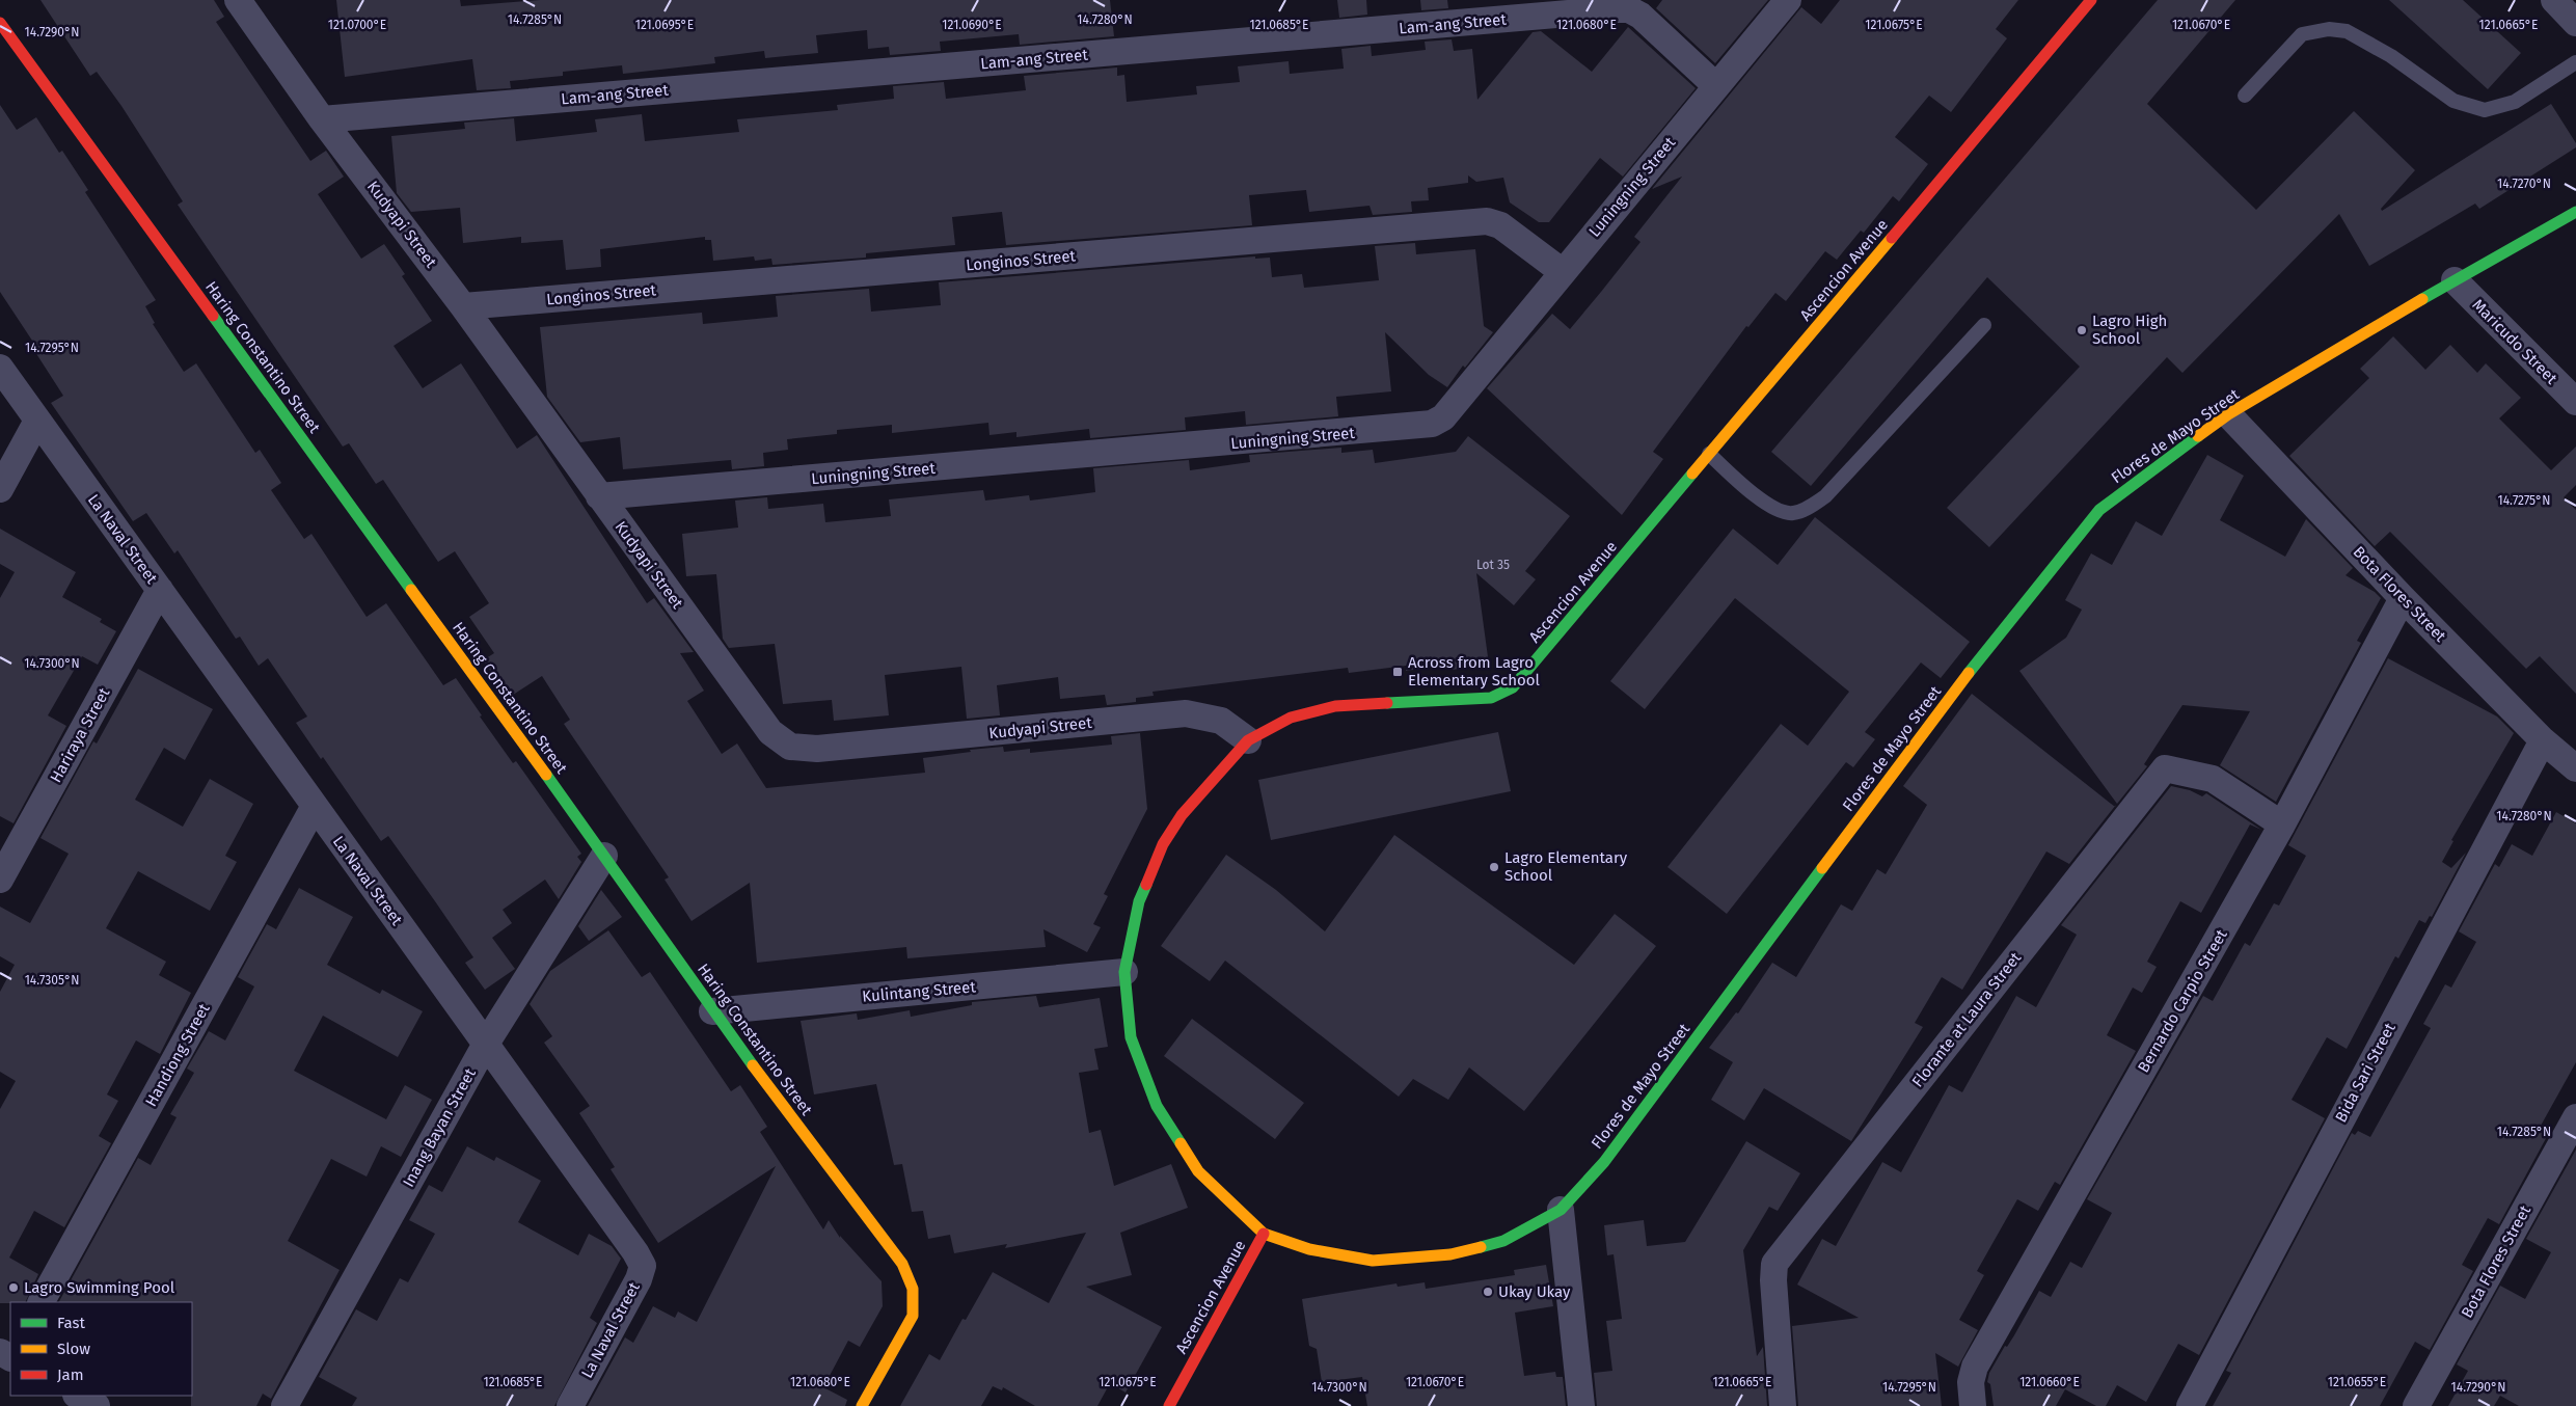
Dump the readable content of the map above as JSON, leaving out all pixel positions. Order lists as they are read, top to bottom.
{
  "streets": {
    "street": [
      "Lam-ang Street",
      "Luningning Street",
      "Kudyapi Street",
      "Longinos Street",
      "Ascencion Avenue",
      "Maricudo Street",
      "Haring Constantino Street",
      "Flores de Mayo Street",
      "La Naval Street",
      "Bota Flores Street",
      "Hariraya Street",
      "Kulintang Street",
      "Bernardo Carpio Street",
      "Florante at Laura Street",
      "Handiong Street",
      "Bida Sari Street",
      "Inang Bayan Street"
    ]
  },
  "crossings": [
    ["Lam-ang Street", "Luningning Street"],
    ["Lam-ang Street", "Kudyapi Street"],
    ["Luningning Street", "Kudyapi Street"],
    ["Luningning Street", "Longinos Street"],
    ["Kudyapi Street", "Longinos Street"],
    ["Kudyapi Street", "Ascencion Avenue"],
    ["Ascencion Avenue", "Flores de Mayo Street"],
    ["Ascencion Avenue", "Kulintang Street"],
    ["Maricudo Street", "Flores de Mayo Street"],
    ["Haring Constantino Street", "Kulintang Street"],
    ["Haring Constantino Street", "Inang Bayan Street"],
    ["Flores de Mayo Street", "Bota Flores Street"],
    ["La Naval Street", "Hariraya Street"],
    ["La Naval Street", "Handiong Street"],
    ["La Naval Street", "Inang Bayan Street"],
    ["Bota Flores Street", "Bernardo Carpio Street"],
    ["Bota Flores Street", "Bida Sari Street"],
    ["Bernardo Carpio Street", "Florante at Laura Street"]
  ],
  "places": {
    "other": [
      "Lagro High School",
      "Lagro Elementary School",
      "Lagro Swimming Pool",
      "Ukay Ukay"
    ],
    "transit": ["Across from Lagro Elementary School"]
  },
  "house_numbers": ["Lot 35"],
  "legend": ["Fast", "Slow", "Jam"],
  "coordinates": [
    "14.7285°N",
    "14.7280°N",
    "121.0700°E",
    "121.0695°E",
    "121.0690°E",
    "121.0685°E",
    "121.0680°E",
    "121.0675°E",
    "121.0670°E",
    "121.0665°E",
    "14.7290°N",
    "14.7270°N",
    "14.7295°N",
    "14.7275°N",
    "14.7300°N",
    "14.7305°N",
    "121.0660°E",
    "121.0655°E"
  ]
}
